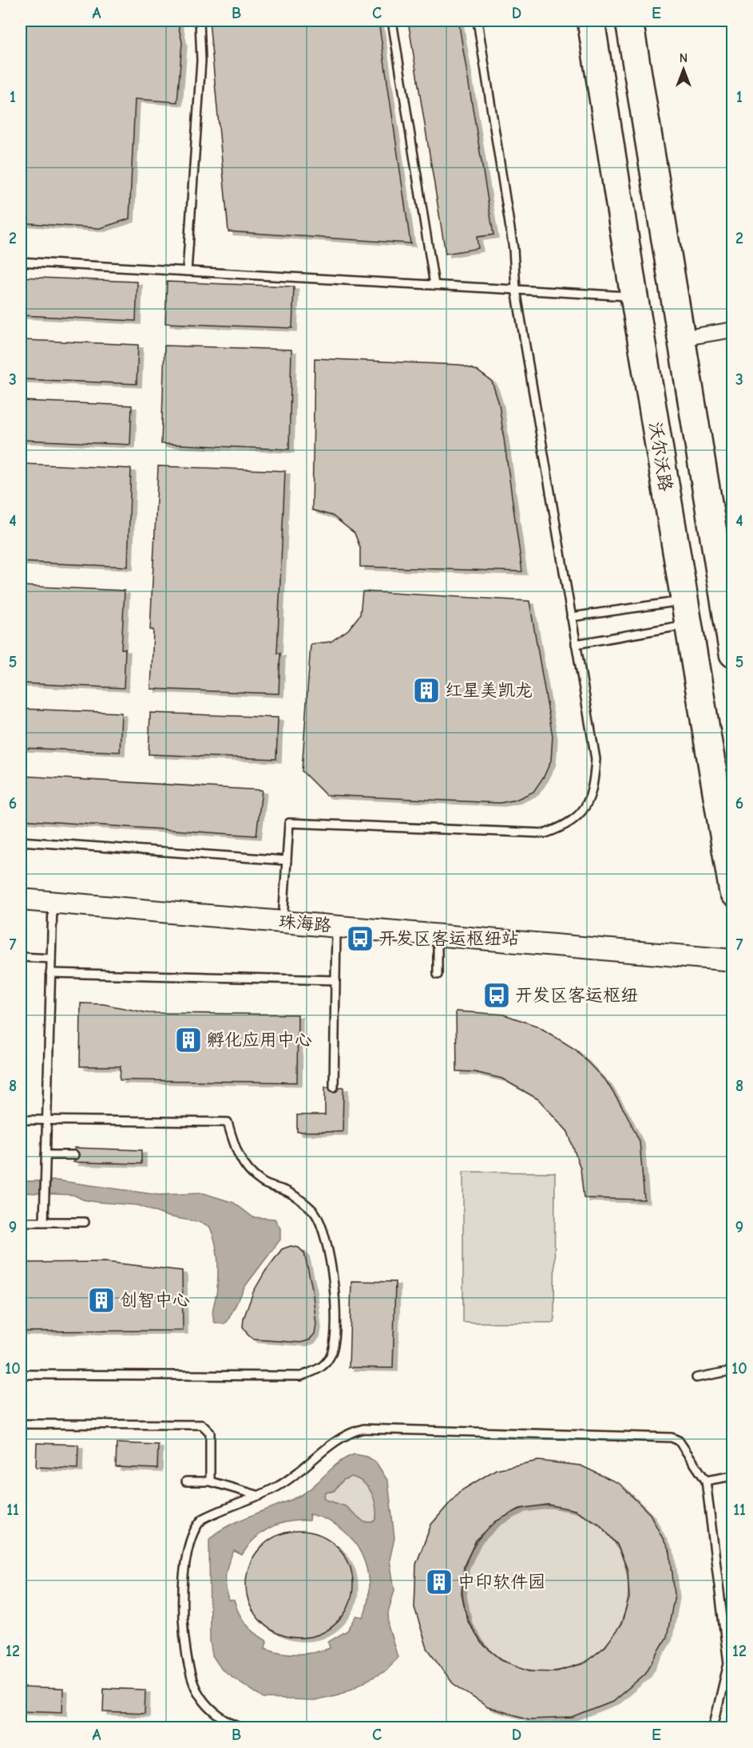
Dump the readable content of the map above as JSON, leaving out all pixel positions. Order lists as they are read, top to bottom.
{
  "streets": {
    "highway": ["沃尔沃路"],
    "main road": ["珠海路"]
  },
  "places": {
    "building": [
      "红星美凯龙",
      "孵化应用中心",
      "创智中心",
      "中印软件园"
    ],
    "bus stop": ["开发区客运枢纽站", "开发区客运枢纽"]
  },
  "north": "top",
  "grid": {
    "columns": [
      "A",
      "B",
      "C",
      "D",
      "E"
    ],
    "rows": [
      "1",
      "2",
      "3",
      "4",
      "5",
      "6",
      "7",
      "8",
      "9",
      "10",
      "11",
      "12"
    ]
  }
}
